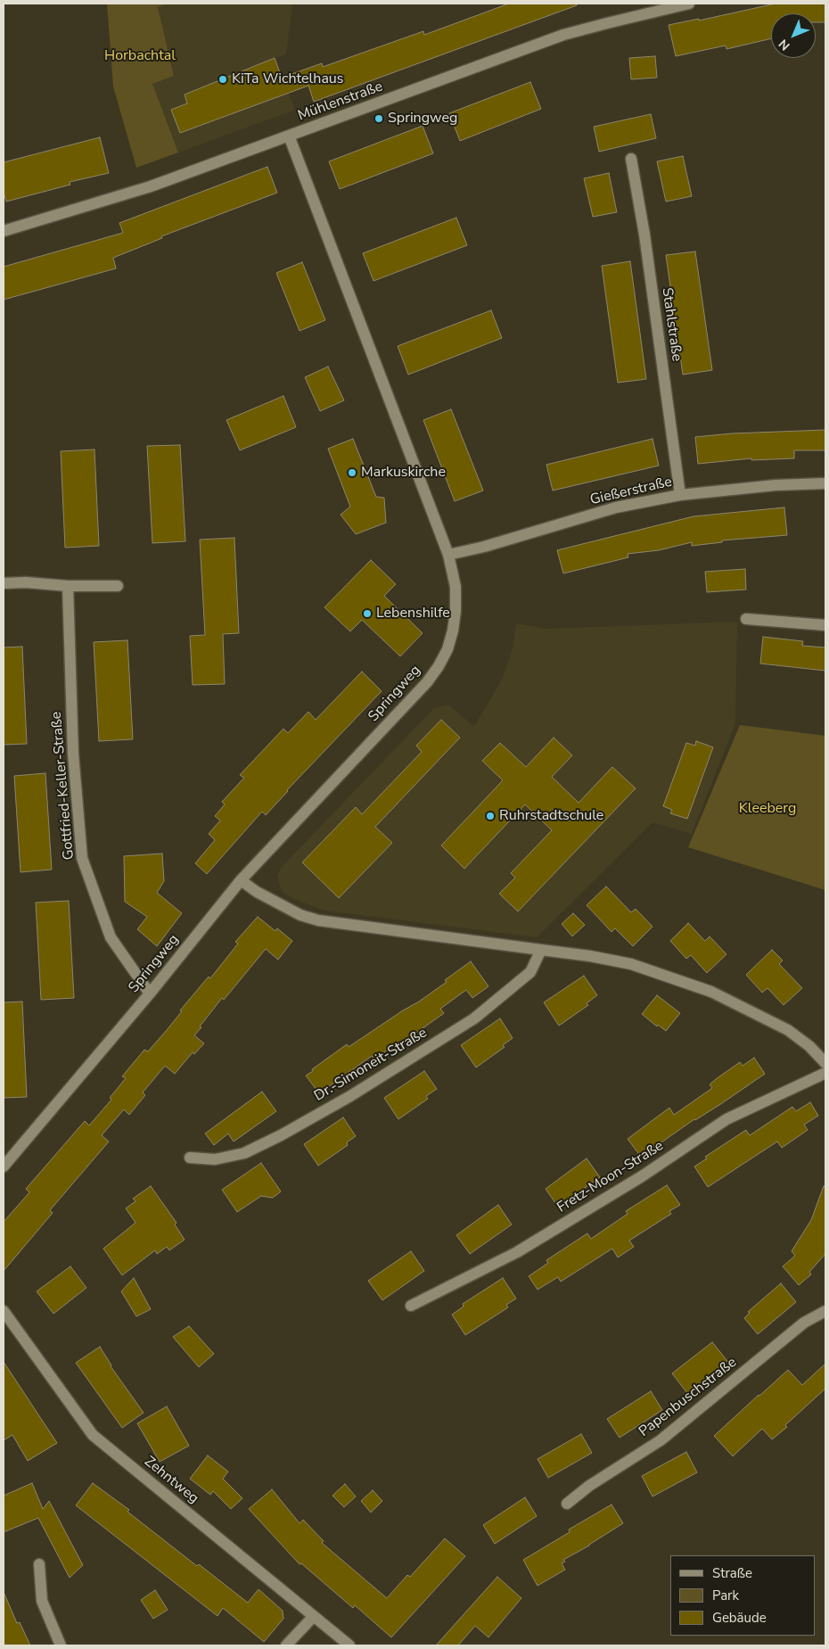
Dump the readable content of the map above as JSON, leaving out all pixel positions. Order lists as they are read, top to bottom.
{
  "streets": {
    "street": [
      "Mühlenstraße",
      "Stahlstraße",
      "Gießerstraße",
      "Springweg",
      "Gottfried-Keller-Straße",
      "Dr.-Simoneit-Straße",
      "Fretz-Moon-Straße",
      "Papenbuschstraße",
      "Zehntweg"
    ]
  },
  "crossings": [
    ["Mühlenstraße", "Springweg"],
    ["Stahlstraße", "Gießerstraße"],
    ["Gießerstraße", "Springweg"],
    ["Springweg", "Gottfried-Keller-Straße"]
  ],
  "parks": ["Horbachtal", "Kleeberg"],
  "places": [
    "KiTa Wichtelhaus",
    "Springweg",
    "Markuskirche",
    "Lebenshilfe",
    "Ruhrstadtschule"
  ],
  "legend": ["Straße", "Park", "Gebäude"],
  "north": "bottom left"
}
